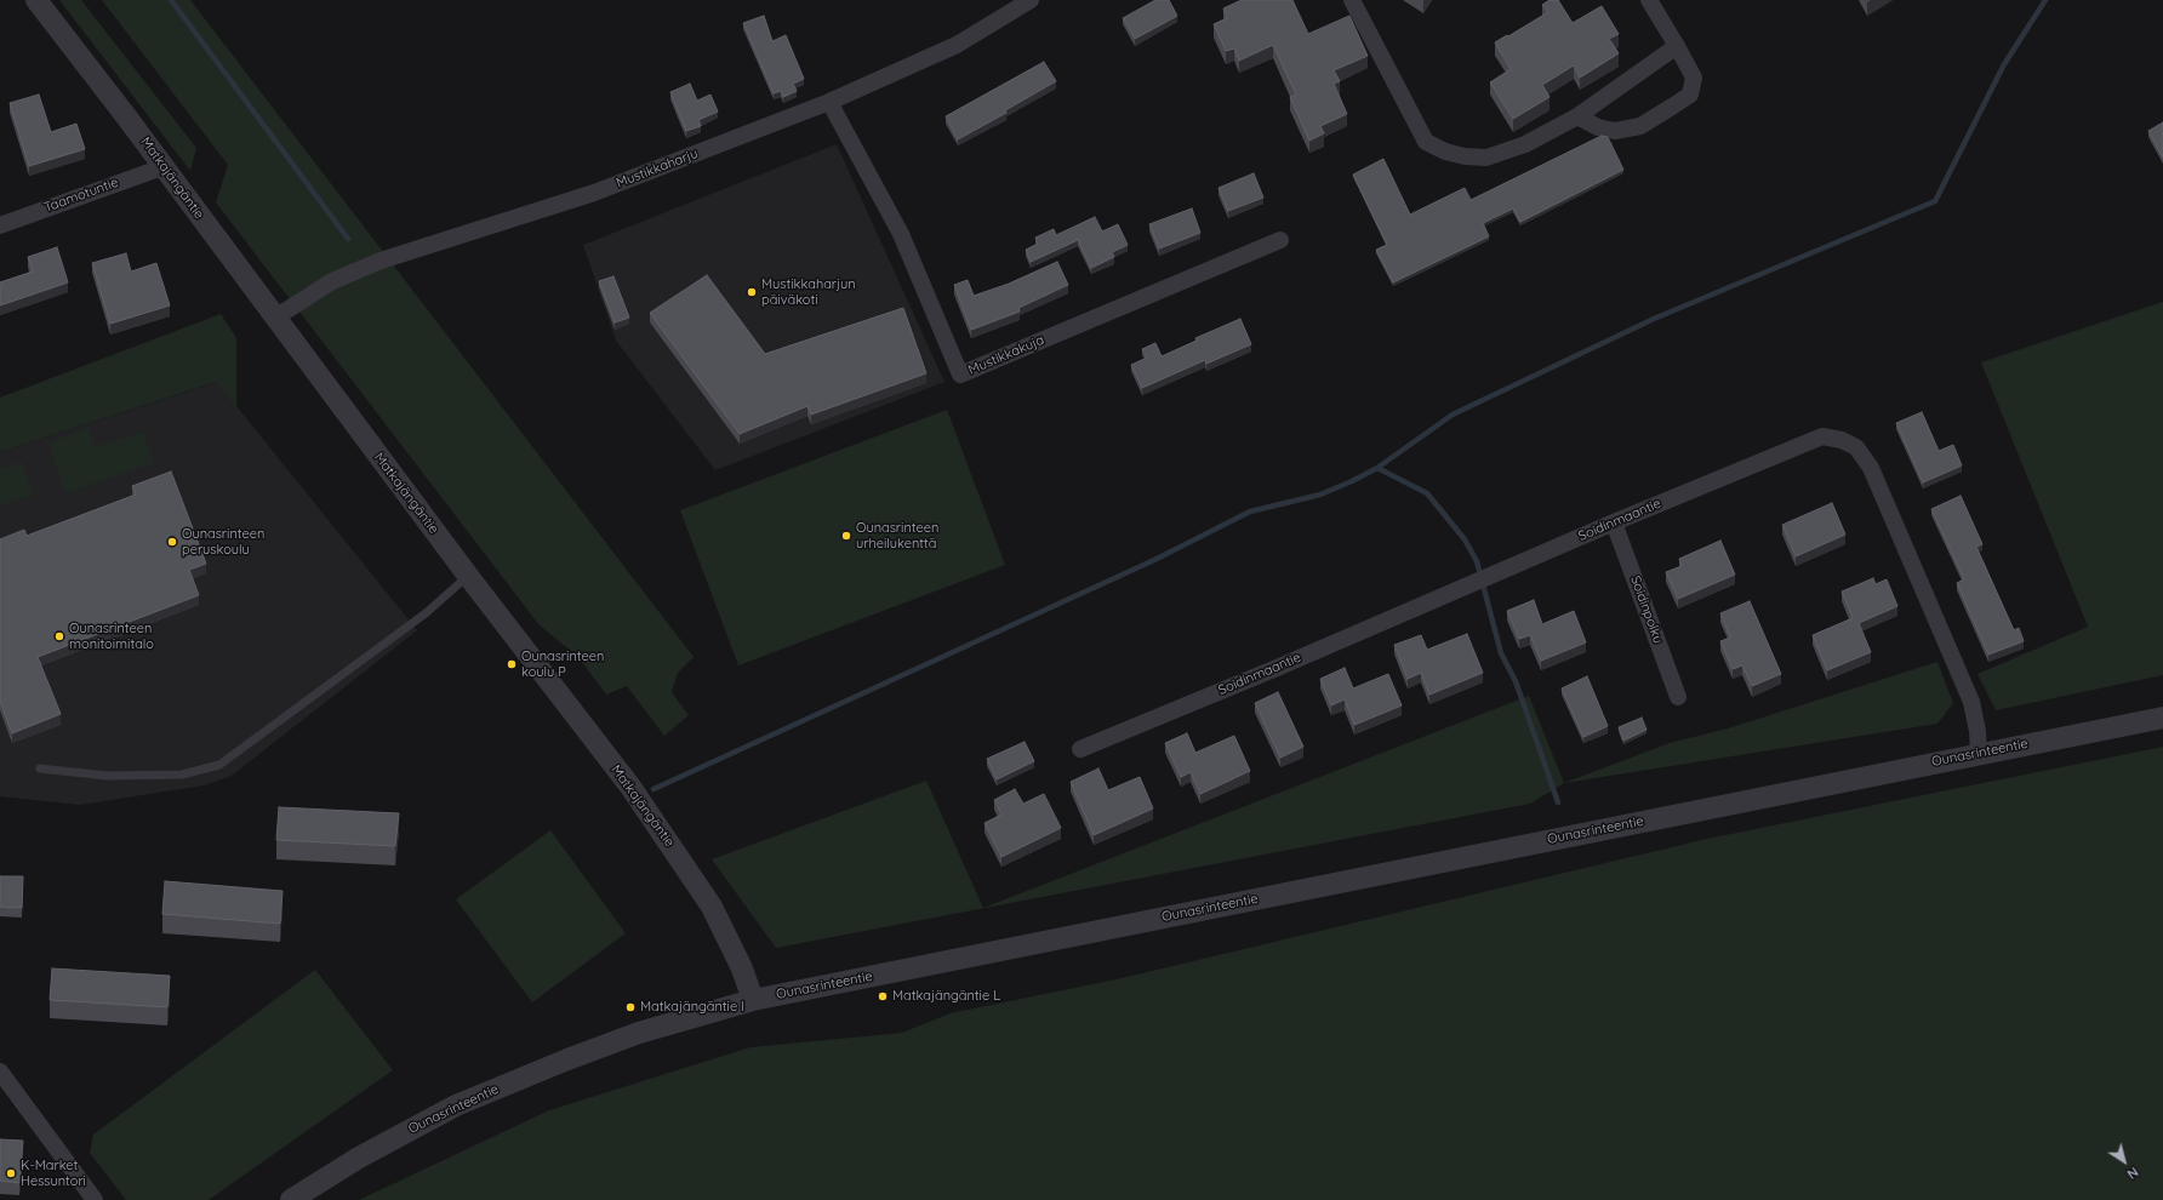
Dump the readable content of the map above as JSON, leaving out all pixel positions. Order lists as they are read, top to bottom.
{
  "streets": {
    "street": [
      "Mustikkaharju",
      "Matkajängäntie",
      "Taamotuntie",
      "Mustikkakuja",
      "Soidinmaantie",
      "Soidinpolku",
      "Ounasrinteentie"
    ]
  },
  "crossings": [
    ["Mustikkaharju", "Matkajängäntie"],
    ["Mustikkaharju", "Mustikkakuja"],
    ["Matkajängäntie", "Taamotuntie"],
    ["Matkajängäntie", "Ounasrinteentie"],
    ["Soidinmaantie", "Soidinpolku"],
    ["Soidinmaantie", "Ounasrinteentie"]
  ],
  "places": [
    "Mustikkaharjun päiväkoti",
    "Ounasrinteen urheilukenttä",
    "Ounasrinteen peruskoulu",
    "Ounasrinteen monitoimitalo",
    "Ounasrinteen koulu P",
    "Matkajängäntie L",
    "Matkajängäntie I",
    "K-Market Hessuntori"
  ],
  "north": "bottom right"
}
